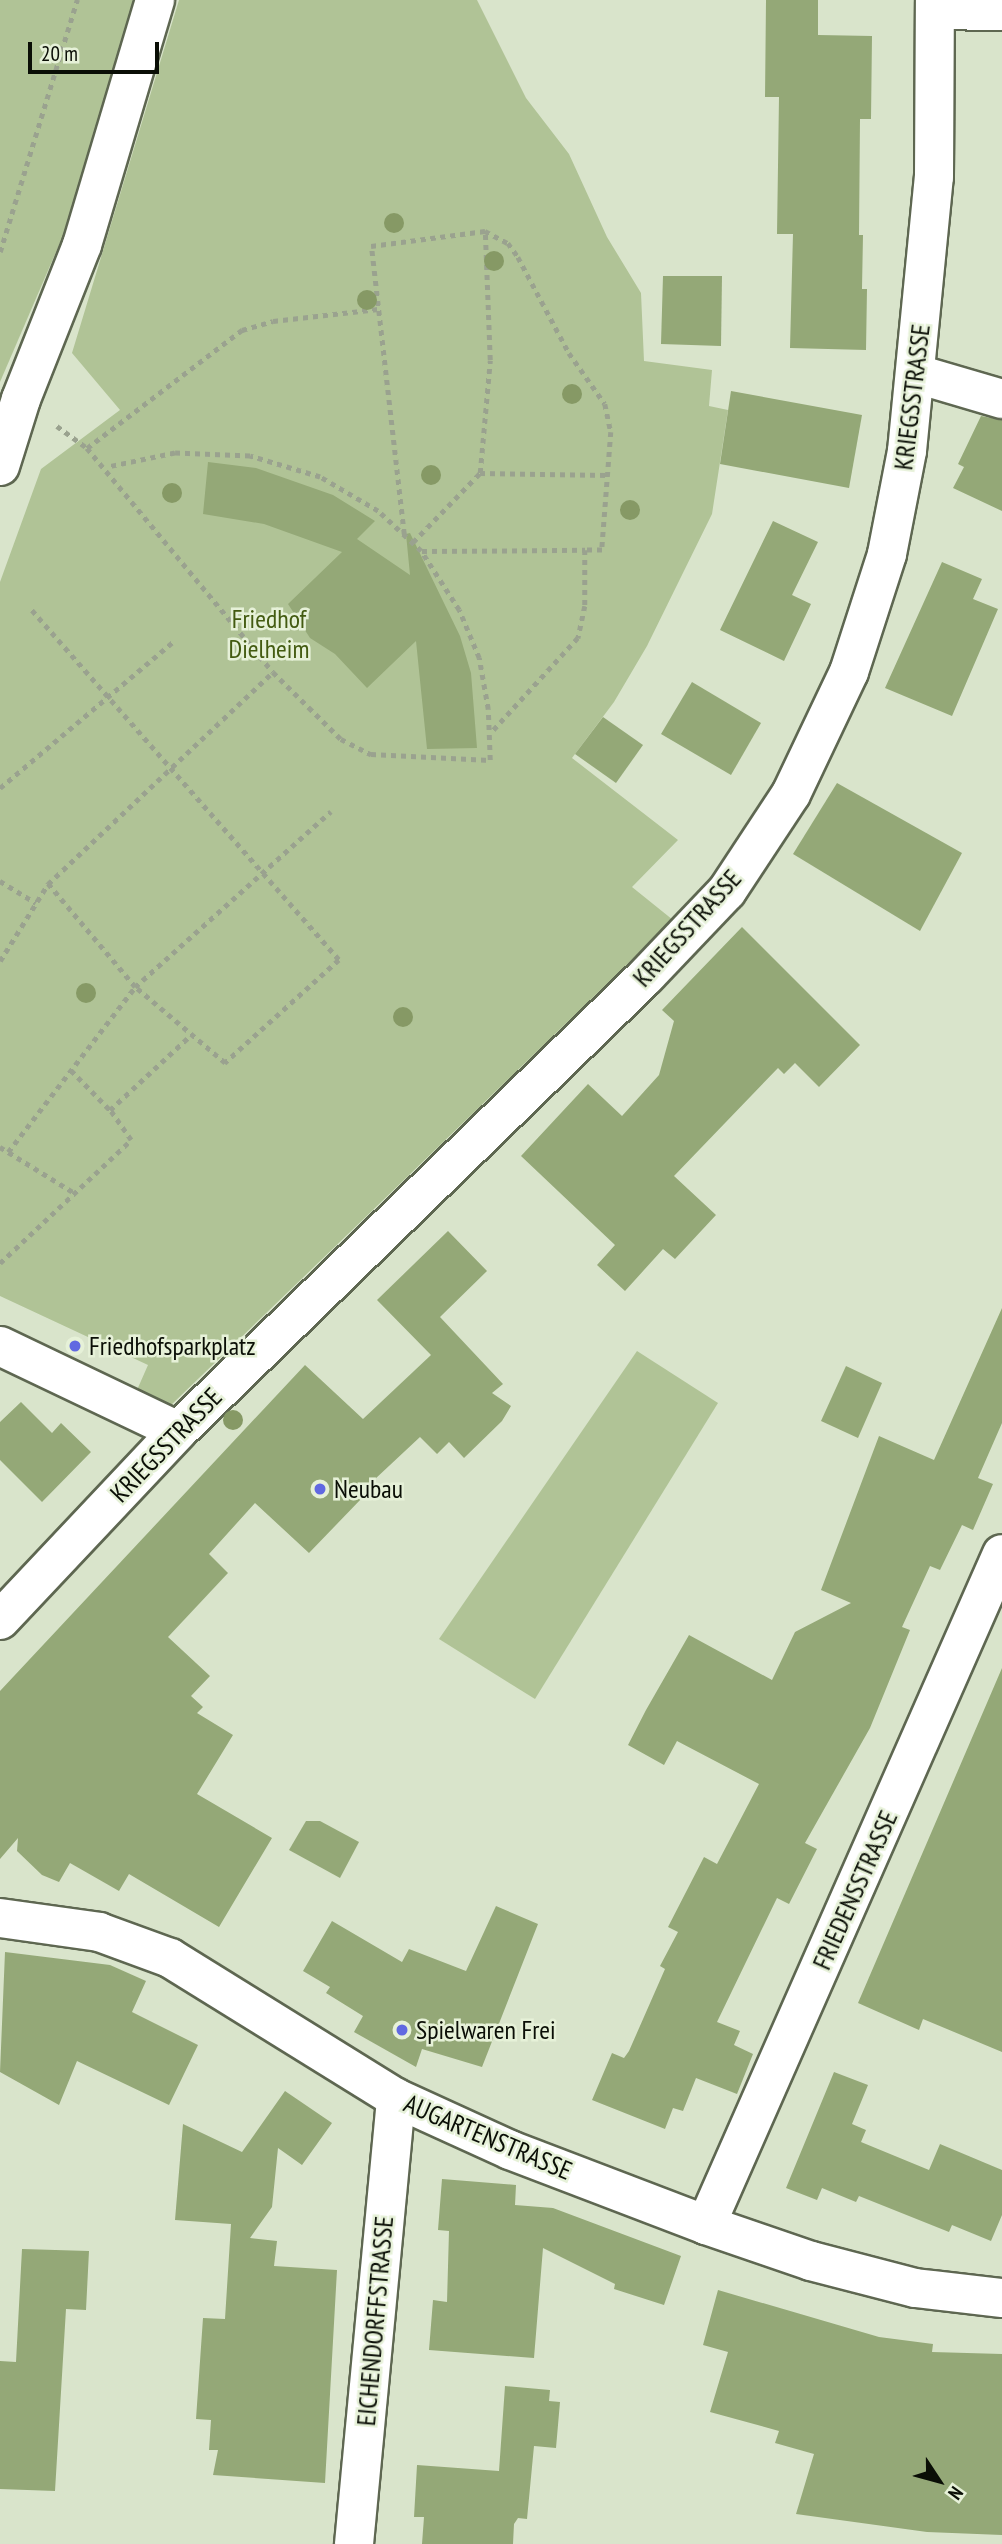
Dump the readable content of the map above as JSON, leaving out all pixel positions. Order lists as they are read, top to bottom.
{
  "streets": {
    "street": [
      "KRIEGSSTRASSE",
      "FRIEDENSSTRASSE",
      "AUGARTENSTRASSE",
      "EICHENDORFFSTRASSE"
    ]
  },
  "crossings": [
    ["FRIEDENSSTRASSE", "AUGARTENSTRASSE"],
    ["AUGARTENSTRASSE", "EICHENDORFFSTRASSE"]
  ],
  "parks": ["Friedhof Dielheim"],
  "places": ["Friedhofsparkplatz", "Neubau", "Spielwaren Frei"],
  "scale_bar": "20 m",
  "north": "bottom right"
}
